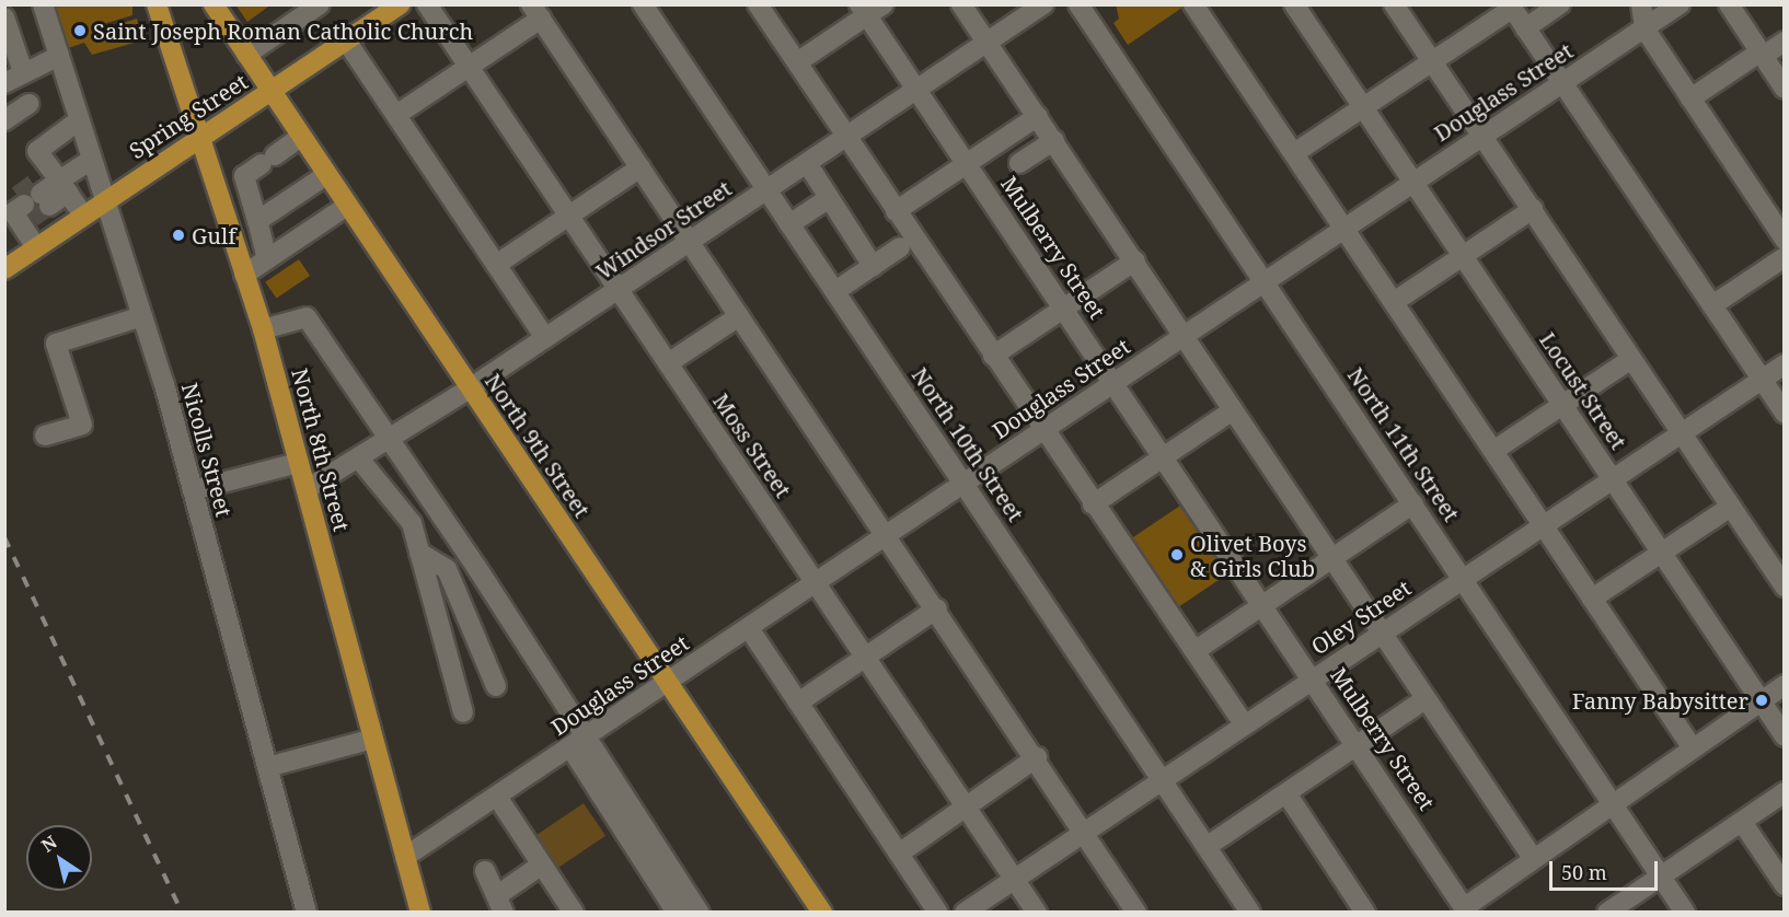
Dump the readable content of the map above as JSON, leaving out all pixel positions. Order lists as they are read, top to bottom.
{
  "streets": {
    "main road": ["Spring Street", "North 9th Street", "North 8th Street"],
    "street": [
      "Douglass Street",
      "Windsor Street",
      "Mulberry Street",
      "Locust Street",
      "North 10th Street",
      "North 11th Street",
      "Moss Street",
      "Nicolls Street",
      "Oley Street"
    ]
  },
  "crossings": [
    ["Douglass Street", "Mulberry Street"],
    ["Douglass Street", "Locust Street"],
    ["Douglass Street", "North 10th Street"],
    ["Douglass Street", "North 11th Street"],
    ["Douglass Street", "North 9th Street"],
    ["Douglass Street", "Moss Street"],
    ["Douglass Street", "North 8th Street"],
    ["Spring Street", "North 9th Street"],
    ["Spring Street", "Nicolls Street"],
    ["Spring Street", "North 8th Street"],
    ["Windsor Street", "Mulberry Street"],
    ["Windsor Street", "North 10th Street"],
    ["Windsor Street", "North 9th Street"],
    ["Windsor Street", "Moss Street"],
    ["Windsor Street", "North 8th Street"],
    ["Mulberry Street", "Oley Street"],
    ["Locust Street", "Oley Street"],
    ["North 10th Street", "Oley Street"],
    ["North 11th Street", "Oley Street"],
    ["Moss Street", "Oley Street"]
  ],
  "places": [
    "Saint Joseph Roman Catholic Church",
    "Gulf",
    "Olivet Boys & Girls Club",
    "Fanny Babysitter"
  ],
  "scale_bar": "50 m",
  "north": "top left"
}
